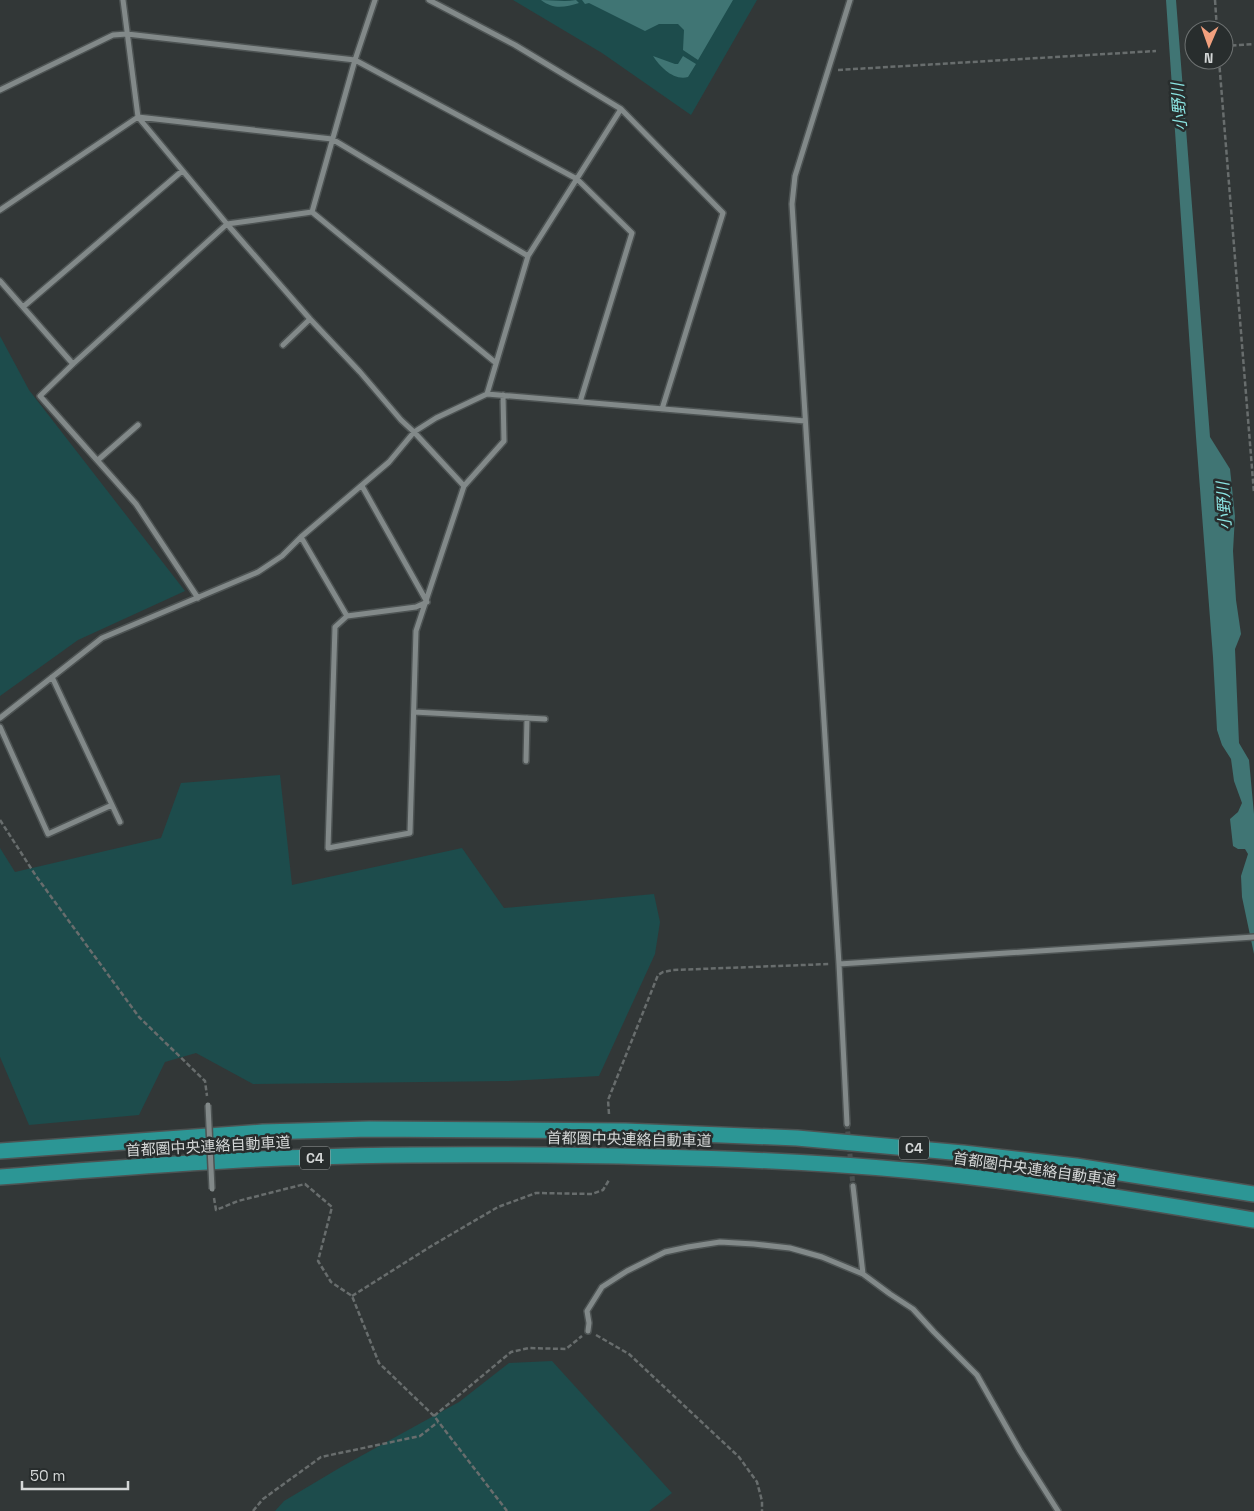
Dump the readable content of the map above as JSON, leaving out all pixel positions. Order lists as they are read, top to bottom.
{
  "streets": {
    "highway": ["首都圏中央連絡自動車道", "C4"]
  },
  "water": ["小野川"],
  "scale_bar": "50 m",
  "north": "bottom"
}
